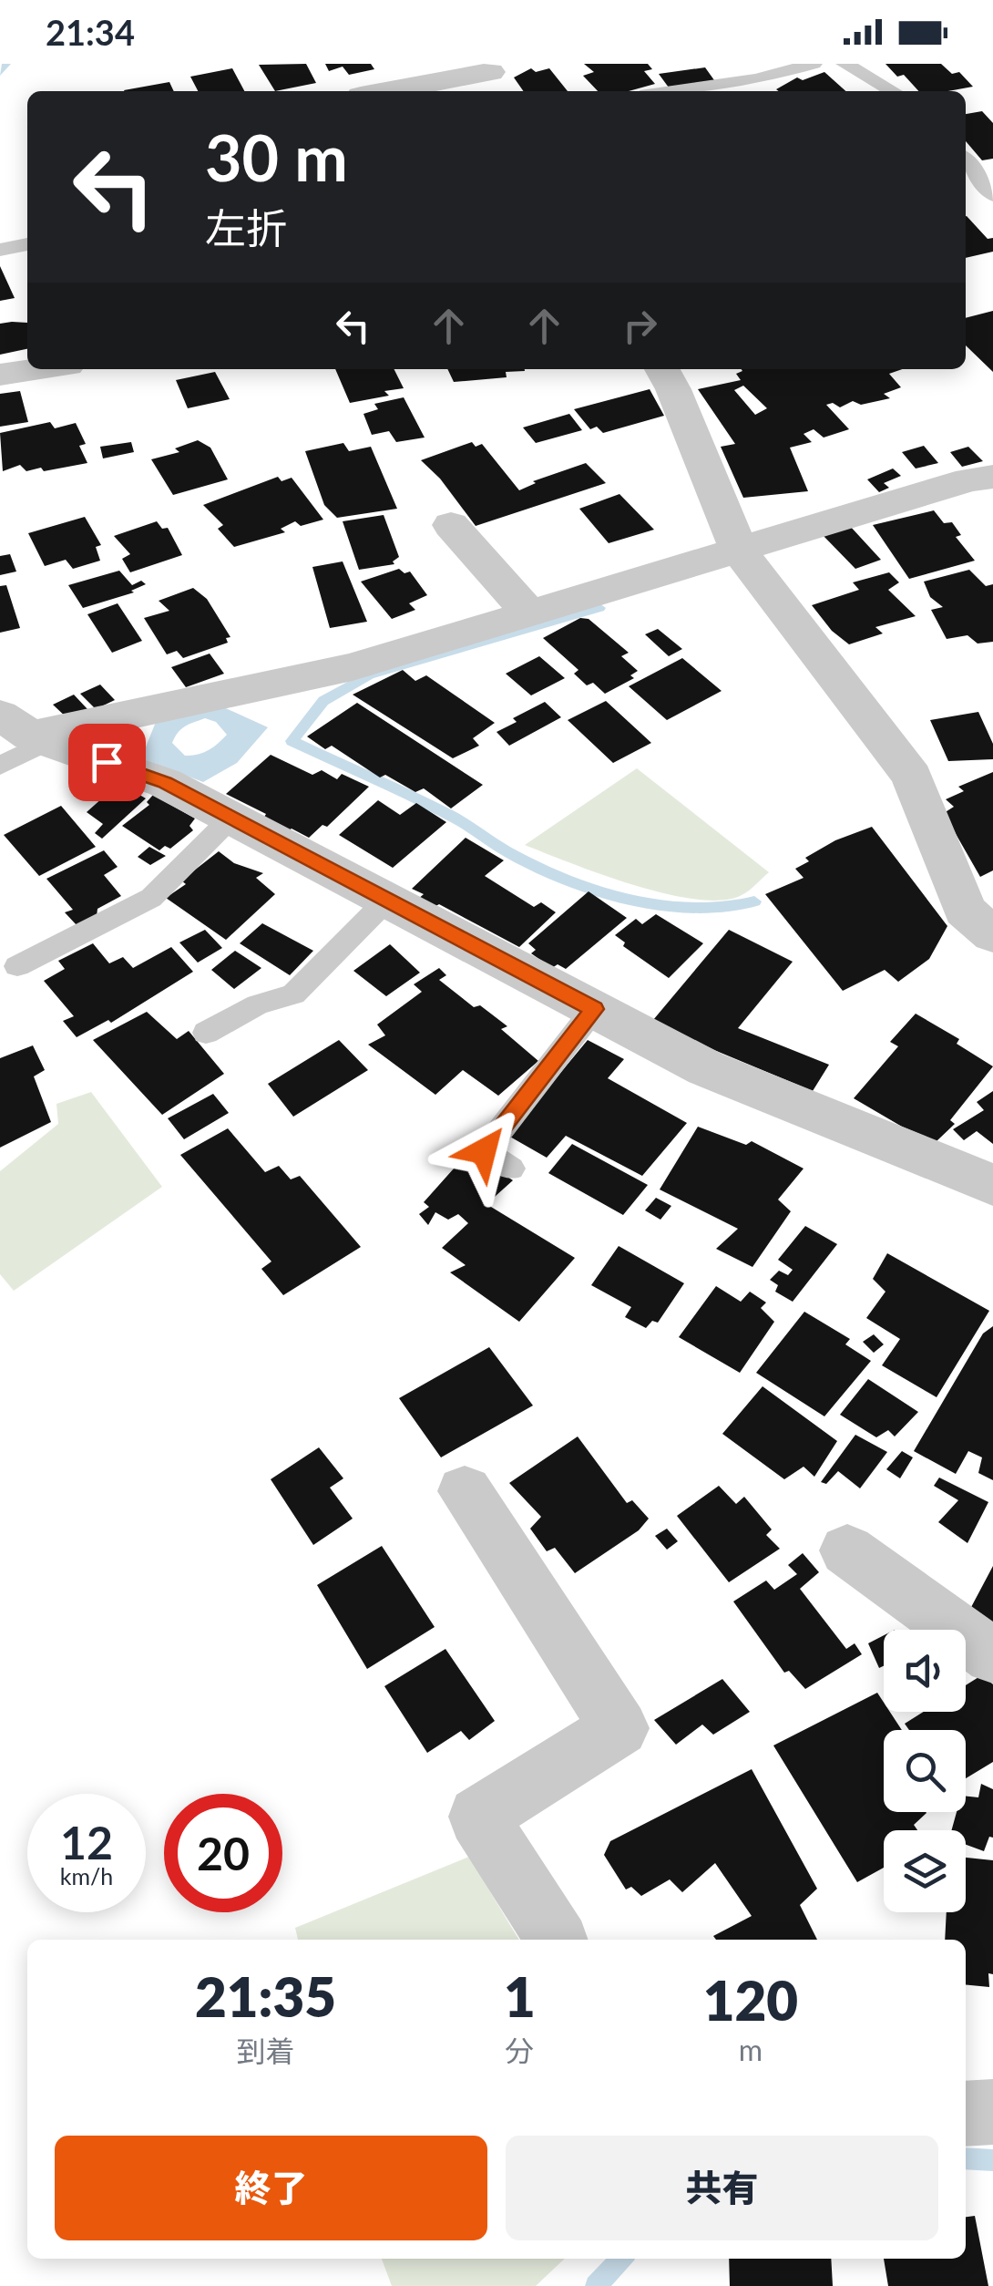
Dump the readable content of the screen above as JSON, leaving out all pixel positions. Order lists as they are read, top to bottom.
{
  "page": {
    "status": "21:34",
    "turn": ["30 m", "左折"],
    "speed": "12 km/h",
    "limit": "20",
    "eta": [
      "21:35",
      "到着",
      "1",
      "分",
      "120",
      "m"
    ],
    "buttons": ["終了", "共有"]
  }
}
